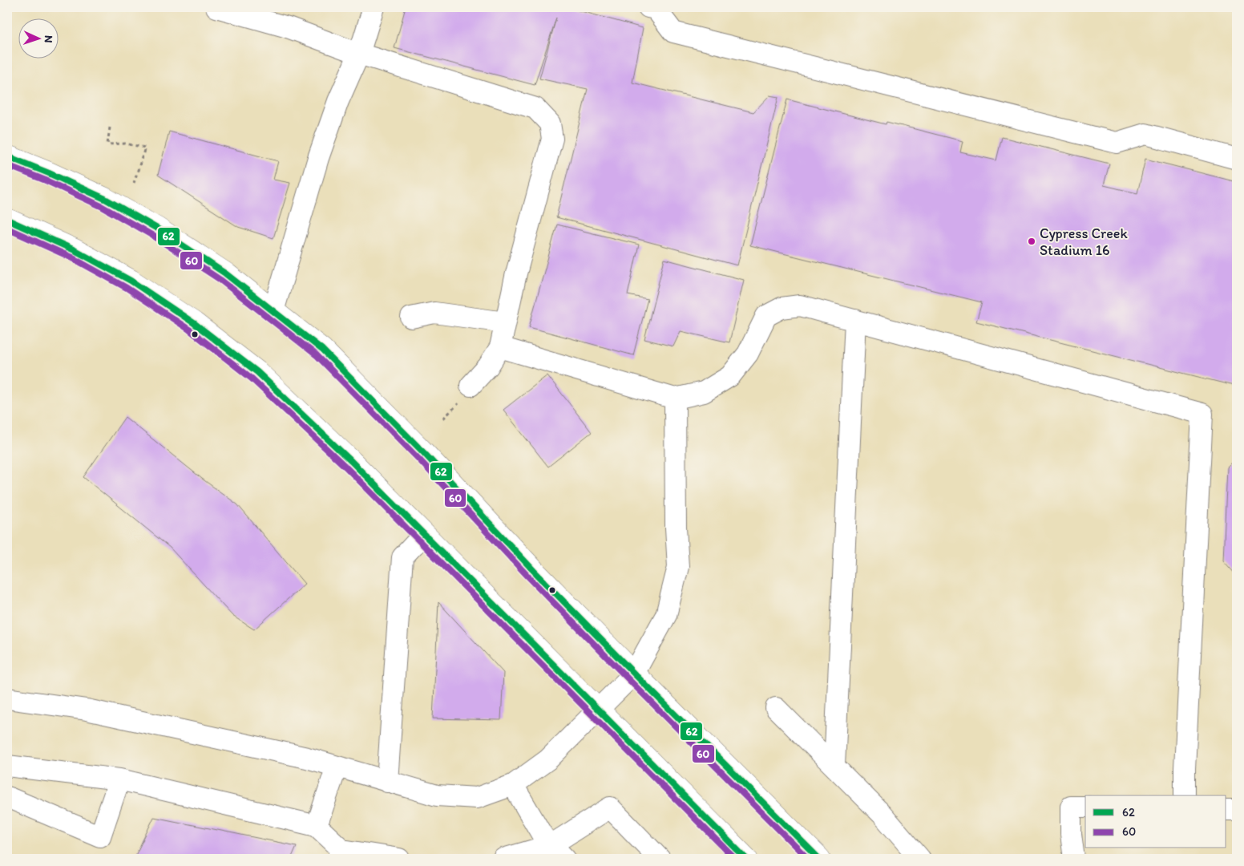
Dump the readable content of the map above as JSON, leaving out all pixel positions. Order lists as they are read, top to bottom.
{
  "places": ["Cypress Creek Stadium 16"],
  "lines": ["transit line 62", "transit line 60"],
  "legend": ["62", "60"],
  "north": "right"
}
